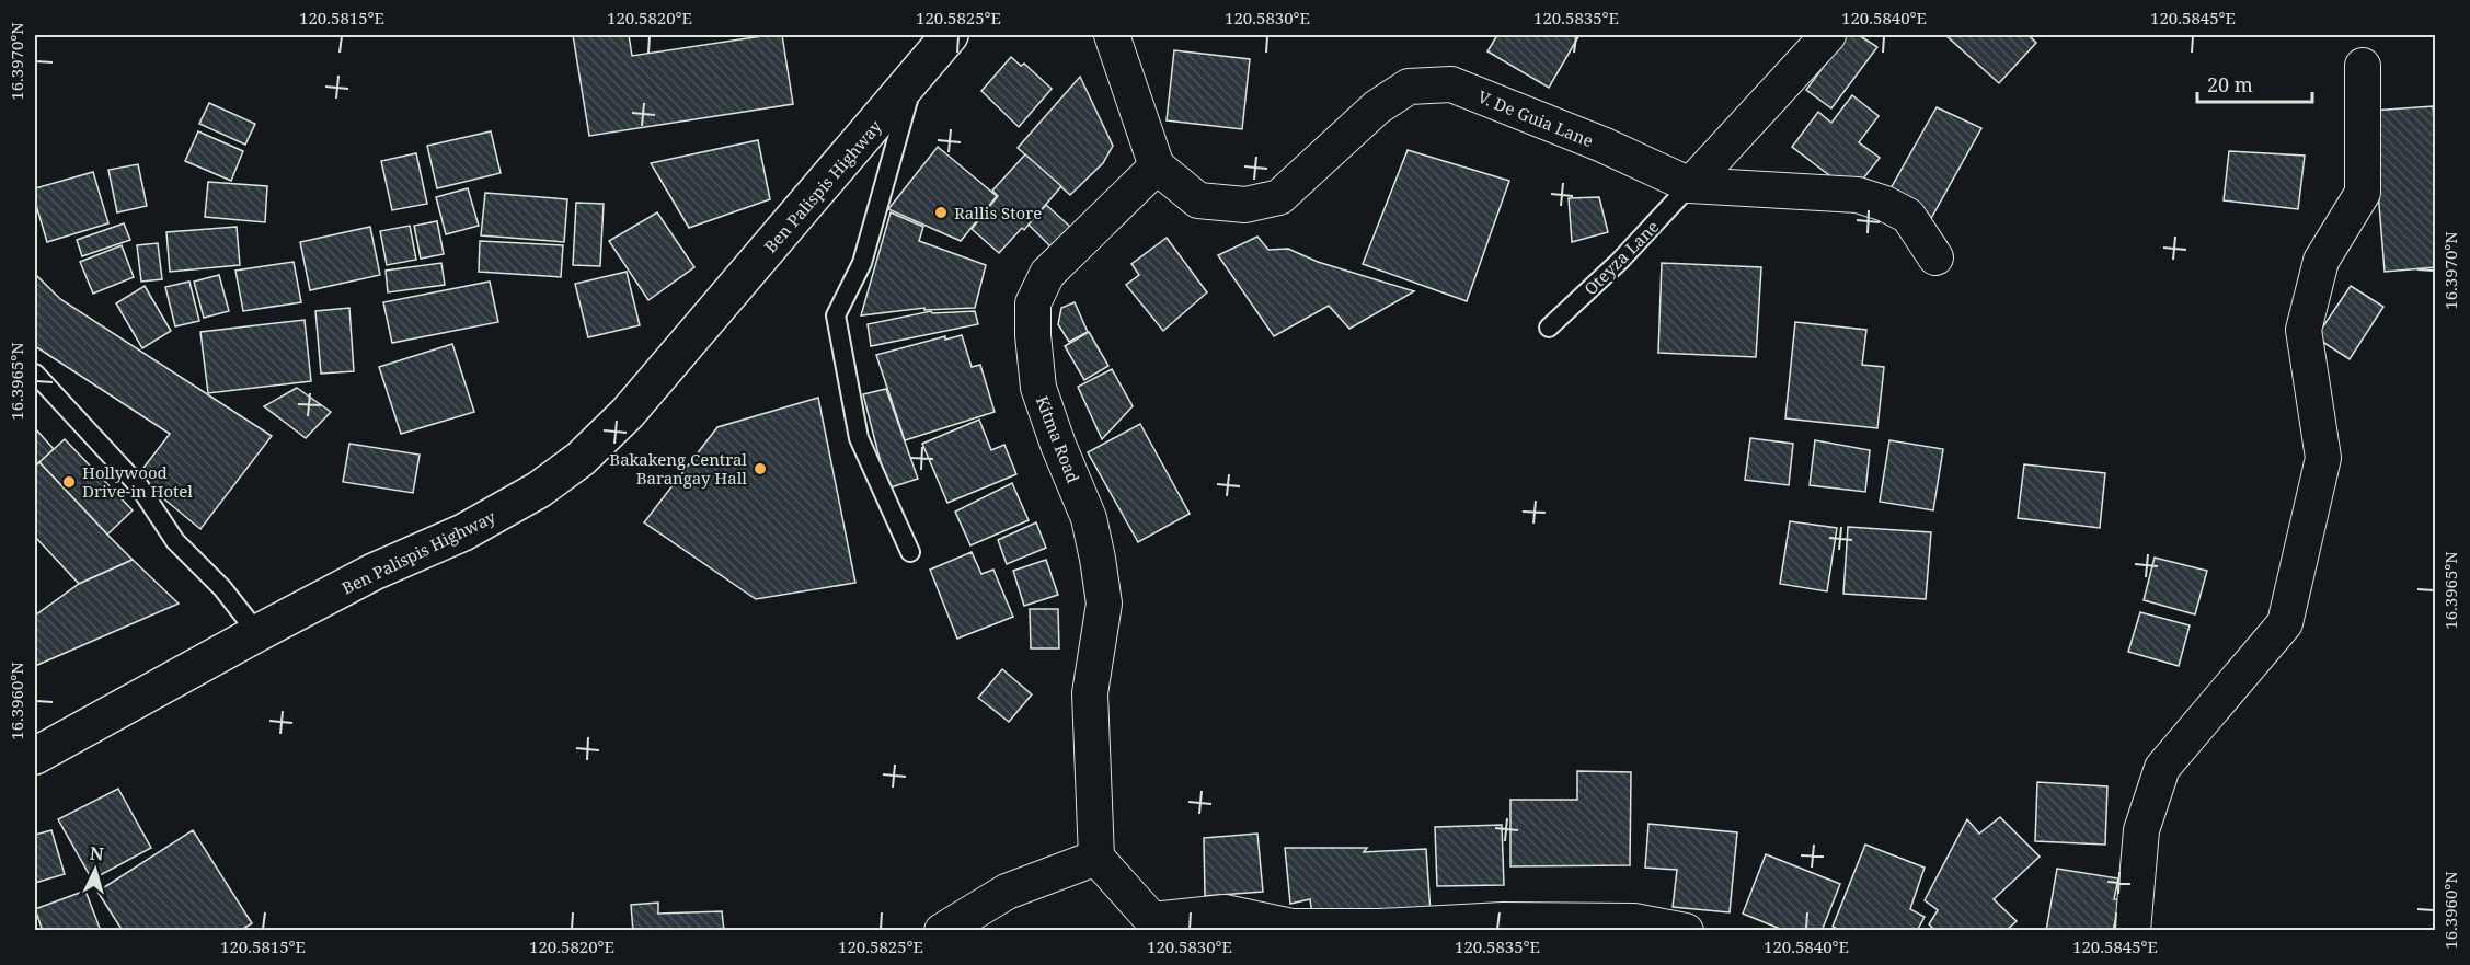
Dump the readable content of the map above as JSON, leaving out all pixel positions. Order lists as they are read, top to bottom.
{
  "streets": {
    "main road": ["Ben Palispis Highway"],
    "street": ["V. De Guia Lane", "Kitma Road"],
    "lane": ["Oteyza Lane"]
  },
  "crossings": [
    ["V. De Guia Lane", "Oteyza Lane"],
    ["V. De Guia Lane", "Kitma Road"]
  ],
  "places": ["Rallis Store", "Bakakeng Central Barangay Hall", "Hollywood Drive-in Hotel"],
  "scale_bar": "20 m",
  "north": "top",
  "coordinates": [
    "120.5815°E",
    "120.5820°E",
    "120.5825°E",
    "120.5830°E",
    "120.5835°E",
    "120.5840°E",
    "120.5845°E",
    "16.3970°N",
    "16.3965°N",
    "16.3960°N"
  ]
}
